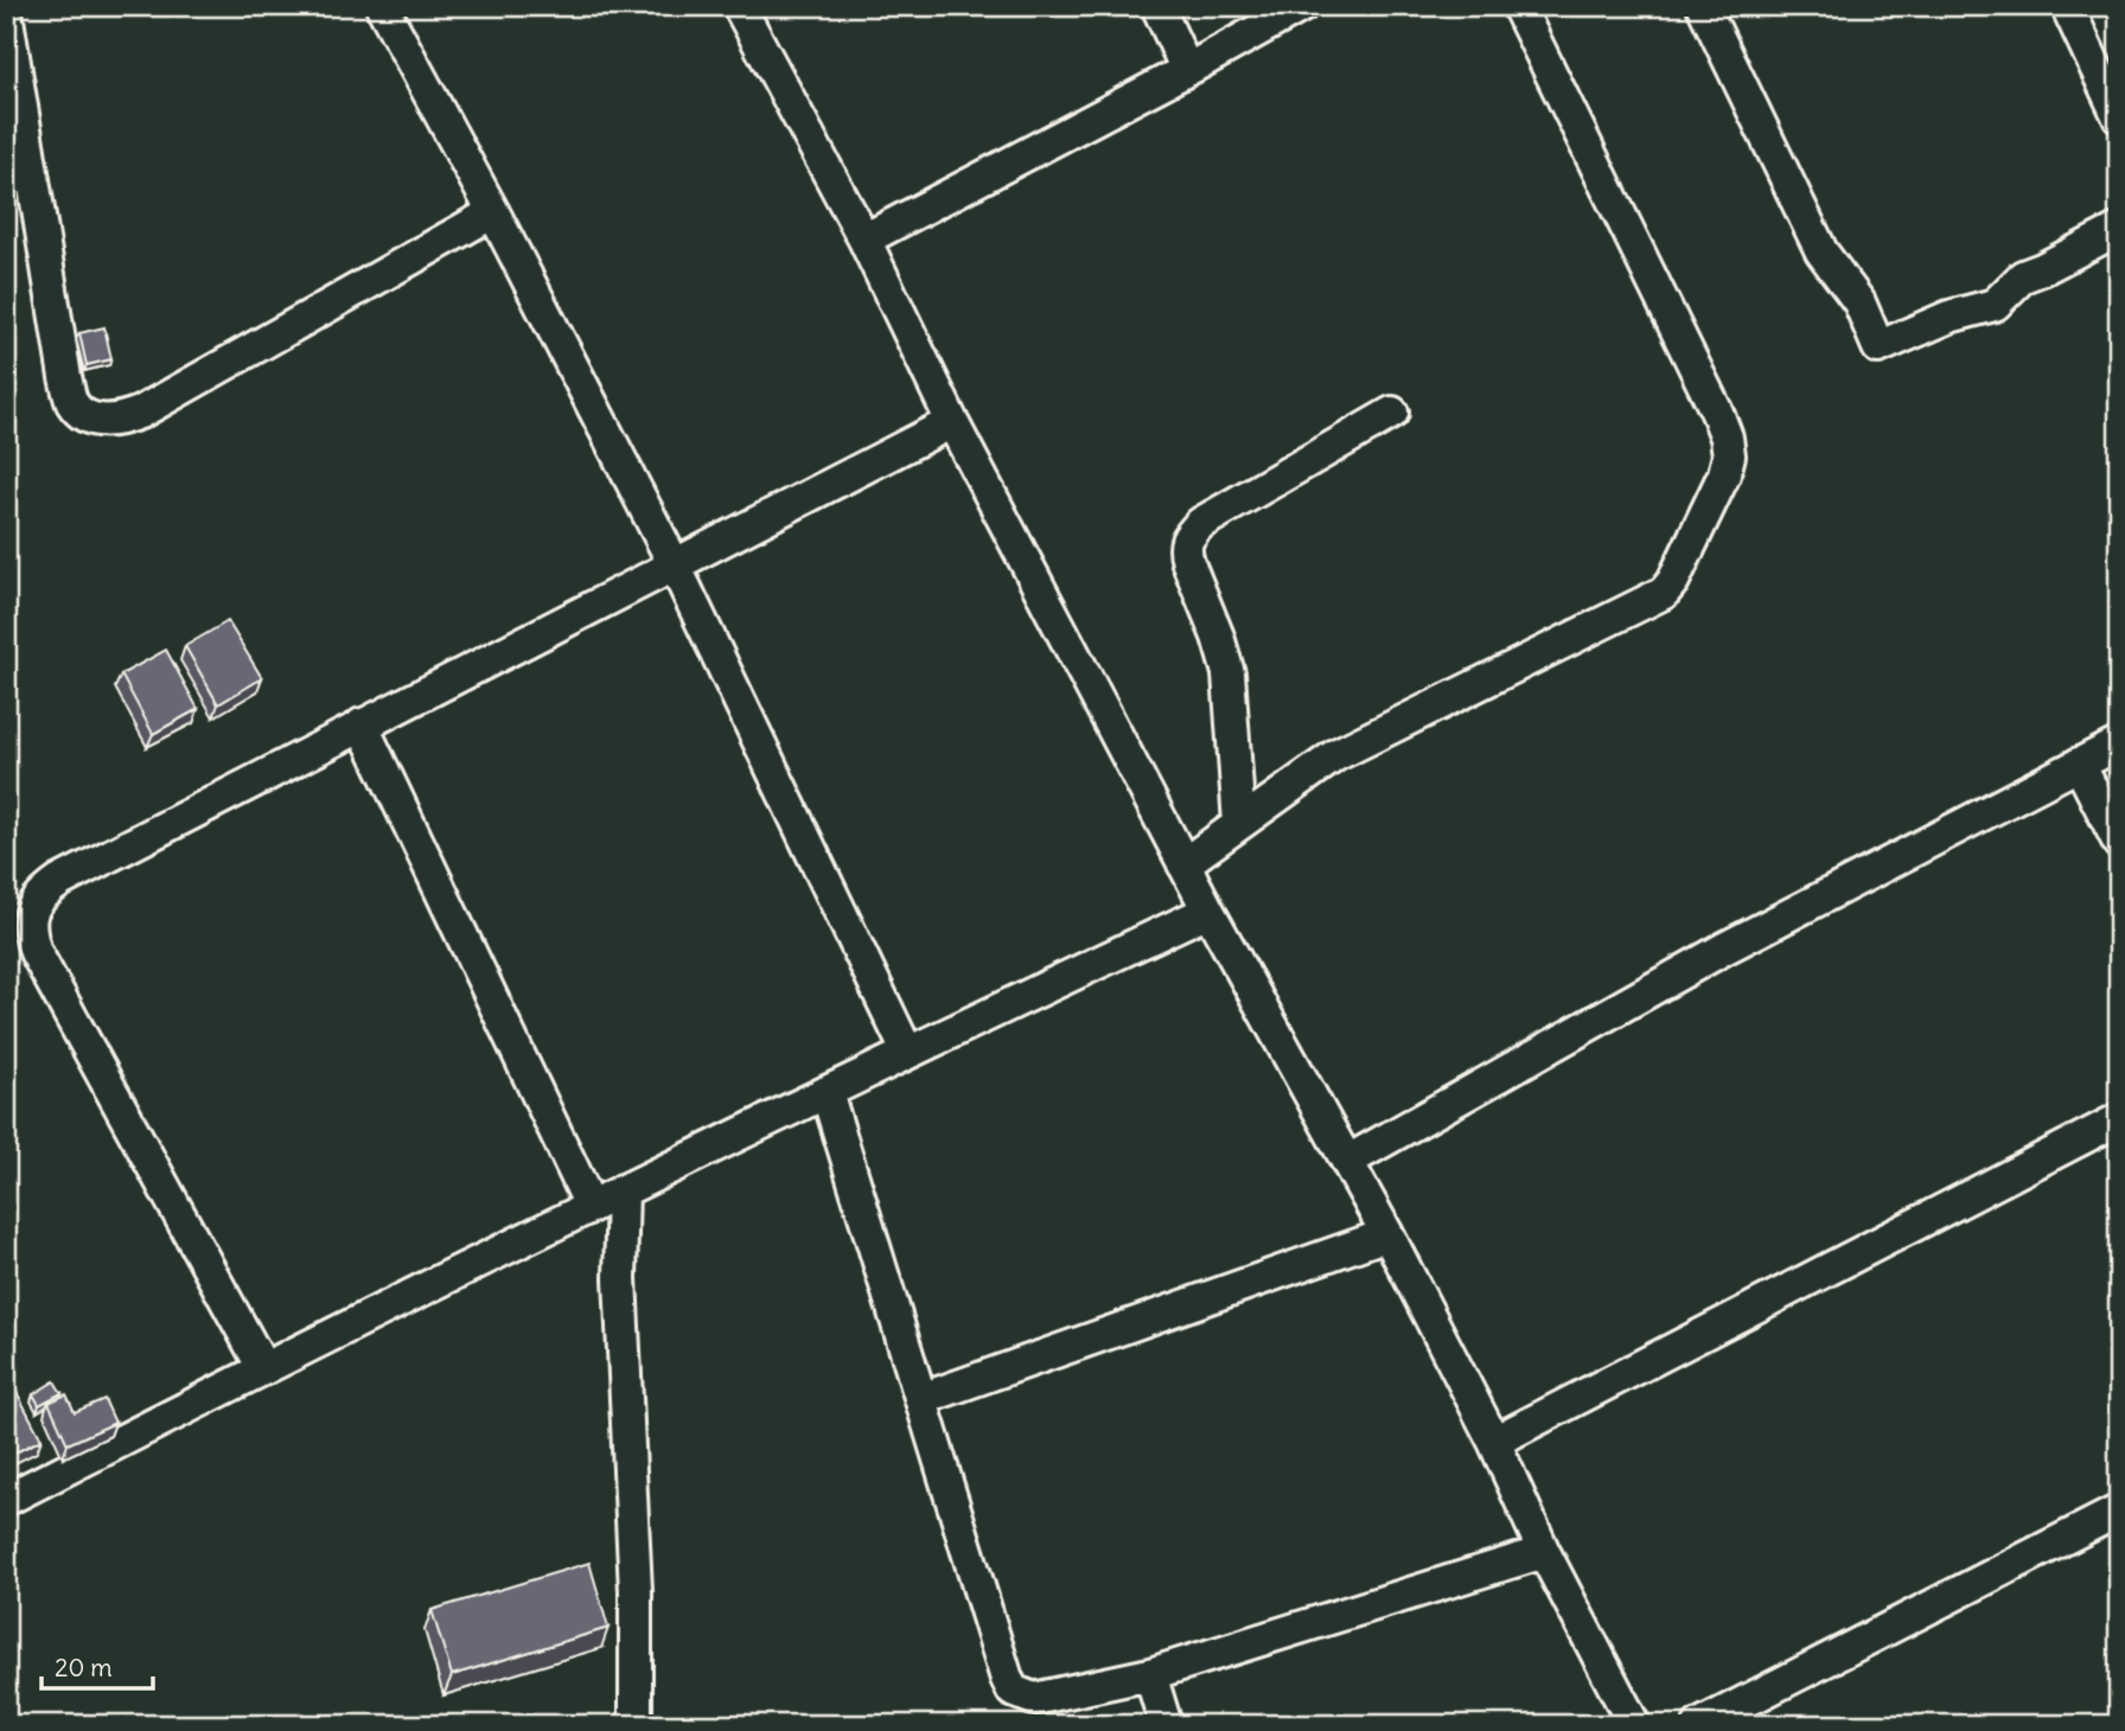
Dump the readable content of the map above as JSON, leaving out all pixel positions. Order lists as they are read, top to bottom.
{
  "scale_bar": "20 m"
}
